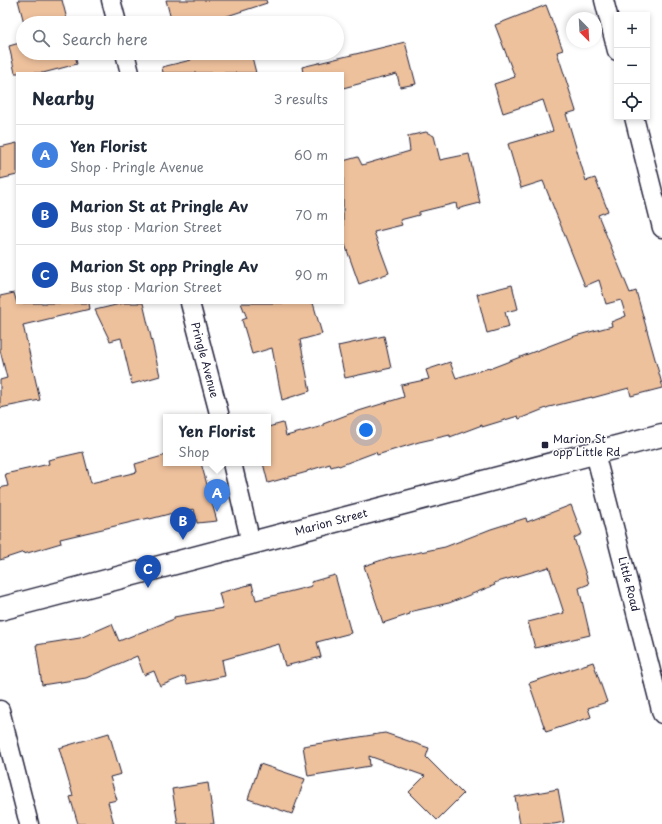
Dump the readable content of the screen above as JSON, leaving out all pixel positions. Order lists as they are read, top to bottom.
{
  "streets": {
    "main road": ["Marion Street"],
    "street": ["Pringle Avenue", "Little Road"]
  },
  "crossings": [
    ["Marion Street", "Little Road"]
  ],
  "places": {
    "transit": ["Marion St opp Little Rd"]
  },
  "north": "bottom right",
  "page": {
    "map_buttons": ["+", "−"],
    "search": "Search here",
    "heading": ["Nearby", "3 results"],
    "list": [
      {
        "mark": "A",
        "name": "Yen Florist",
        "note": "Shop · Pringle Avenue",
        "value": "60 m"
      },
      {
        "mark": "B",
        "name": "Marion St at Pringle Av",
        "note": "Bus stop · Marion Street",
        "value": "70 m"
      },
      {
        "mark": "C",
        "name": "Marion St opp Pringle Av",
        "note": "Bus stop · Marion Street",
        "value": "90 m"
      }
    ],
    "popup": ["Yen Florist", "Shop"],
    "pins": ["A", "B", "C"]
  }
}
